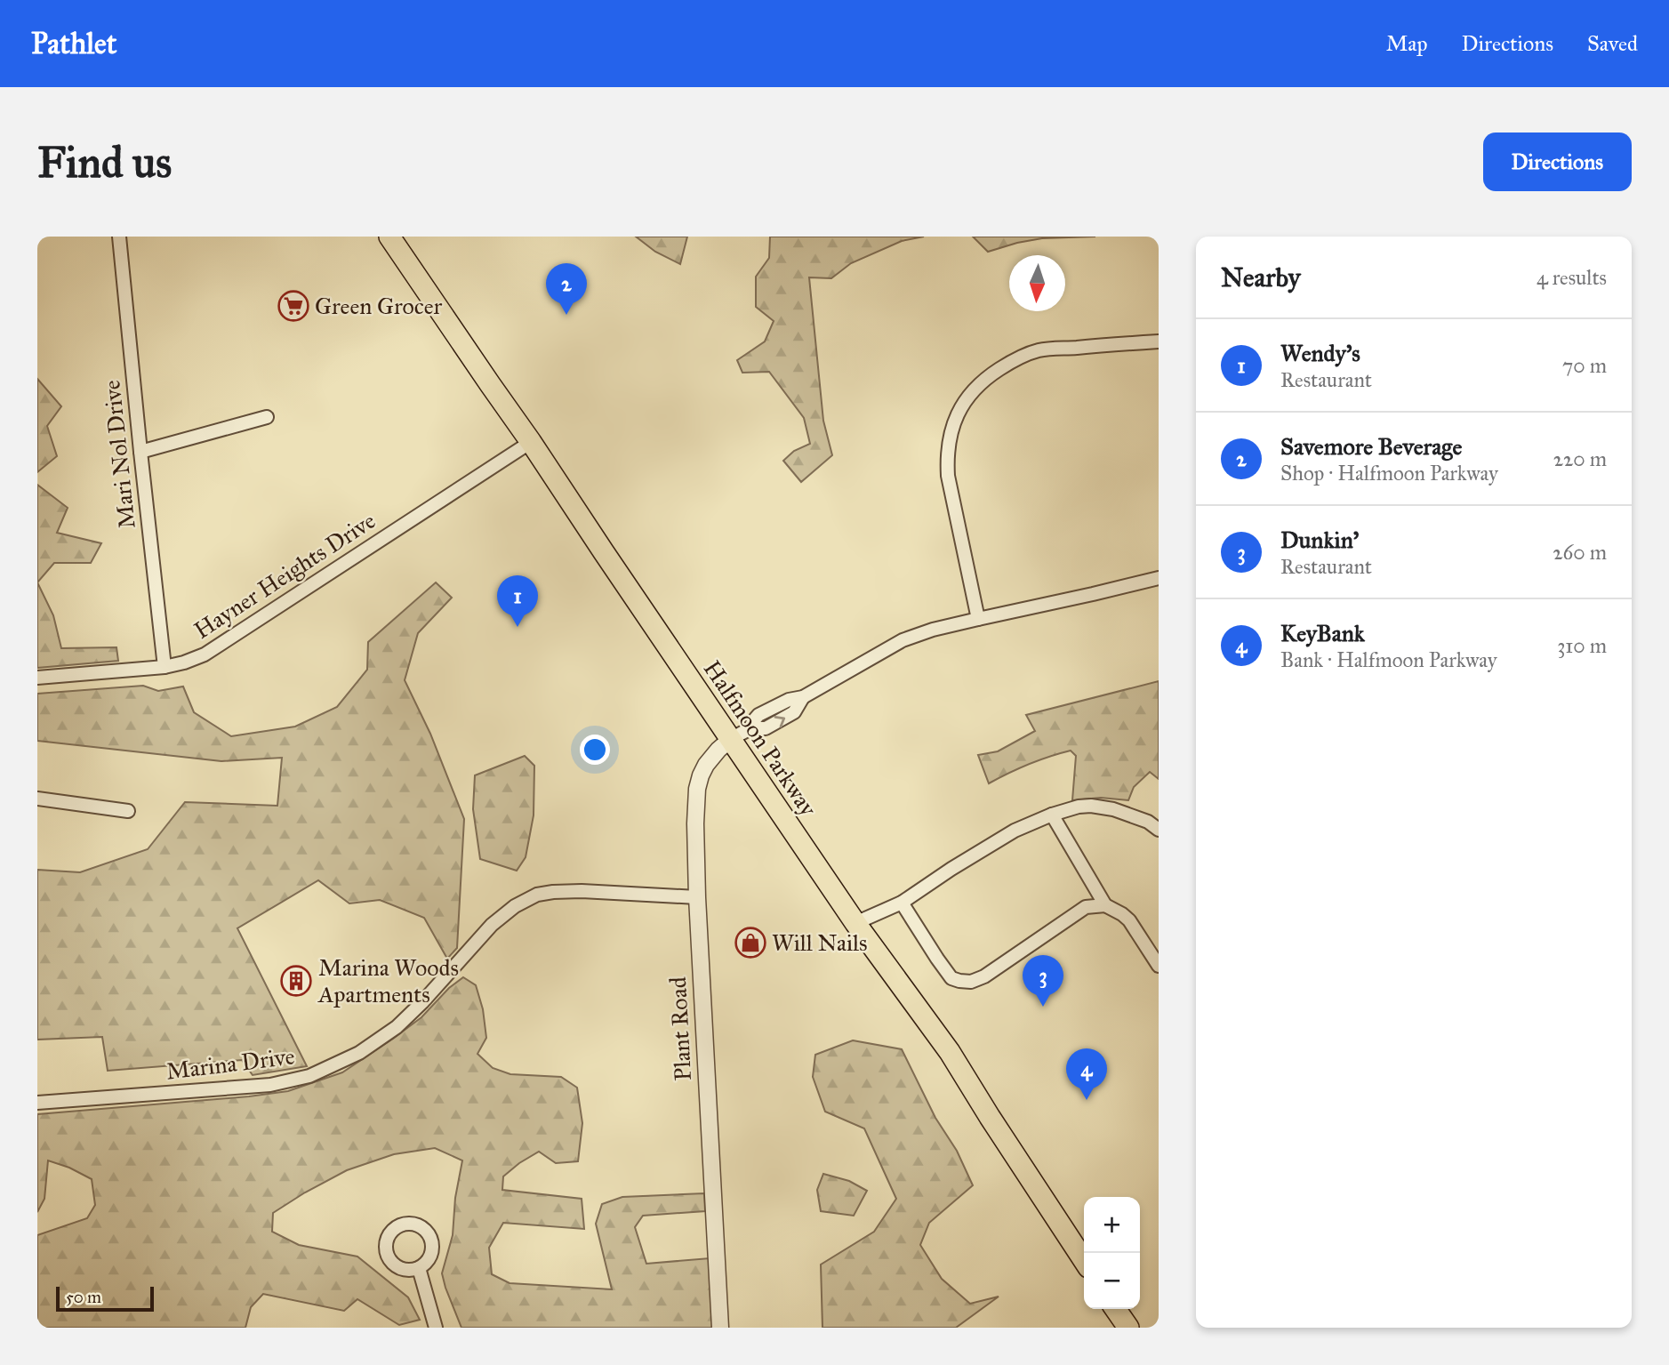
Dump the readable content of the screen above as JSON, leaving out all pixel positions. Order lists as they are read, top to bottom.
{
  "streets": {
    "main road": ["Halfmoon Parkway"],
    "street": [
      "Mari Nol Drive",
      "Hayner Heights Drive",
      "Plant Road",
      "Marina Drive"
    ]
  },
  "crossings": [
    ["Mari Nol Drive", "Hayner Heights Drive"],
    ["Hayner Heights Drive", "Halfmoon Parkway"],
    ["Halfmoon Parkway", "Plant Road"],
    ["Plant Road", "Marina Drive"]
  ],
  "places": {
    "supermarket": ["Green Grocer"],
    "shop": ["Will Nails"],
    "building": ["Marina Woods Apartments"]
  },
  "scale_bar": "50 m",
  "north": "bottom",
  "page": {
    "header": "Pathlet",
    "nav": ["Map", "Directions", "Saved"],
    "buttons": "Directions",
    "title": "Find us",
    "heading": ["Nearby", "4 results"],
    "pins": [
      "2",
      "1",
      "3",
      "4"
    ],
    "list": [
      {
        "mark": "1",
        "name": "Wendy's",
        "note": "Restaurant",
        "value": "70 m"
      },
      {
        "mark": "2",
        "name": "Savemore Beverage",
        "note": "Shop · Halfmoon Parkway",
        "value": "220 m"
      },
      {
        "mark": "3",
        "name": "Dunkin'",
        "note": "Restaurant",
        "value": "260 m"
      },
      {
        "mark": "4",
        "name": "KeyBank",
        "note": "Bank · Halfmoon Parkway",
        "value": "310 m"
      }
    ],
    "map_buttons": ["+", "−"],
    "scale": "50 m"
  }
}
